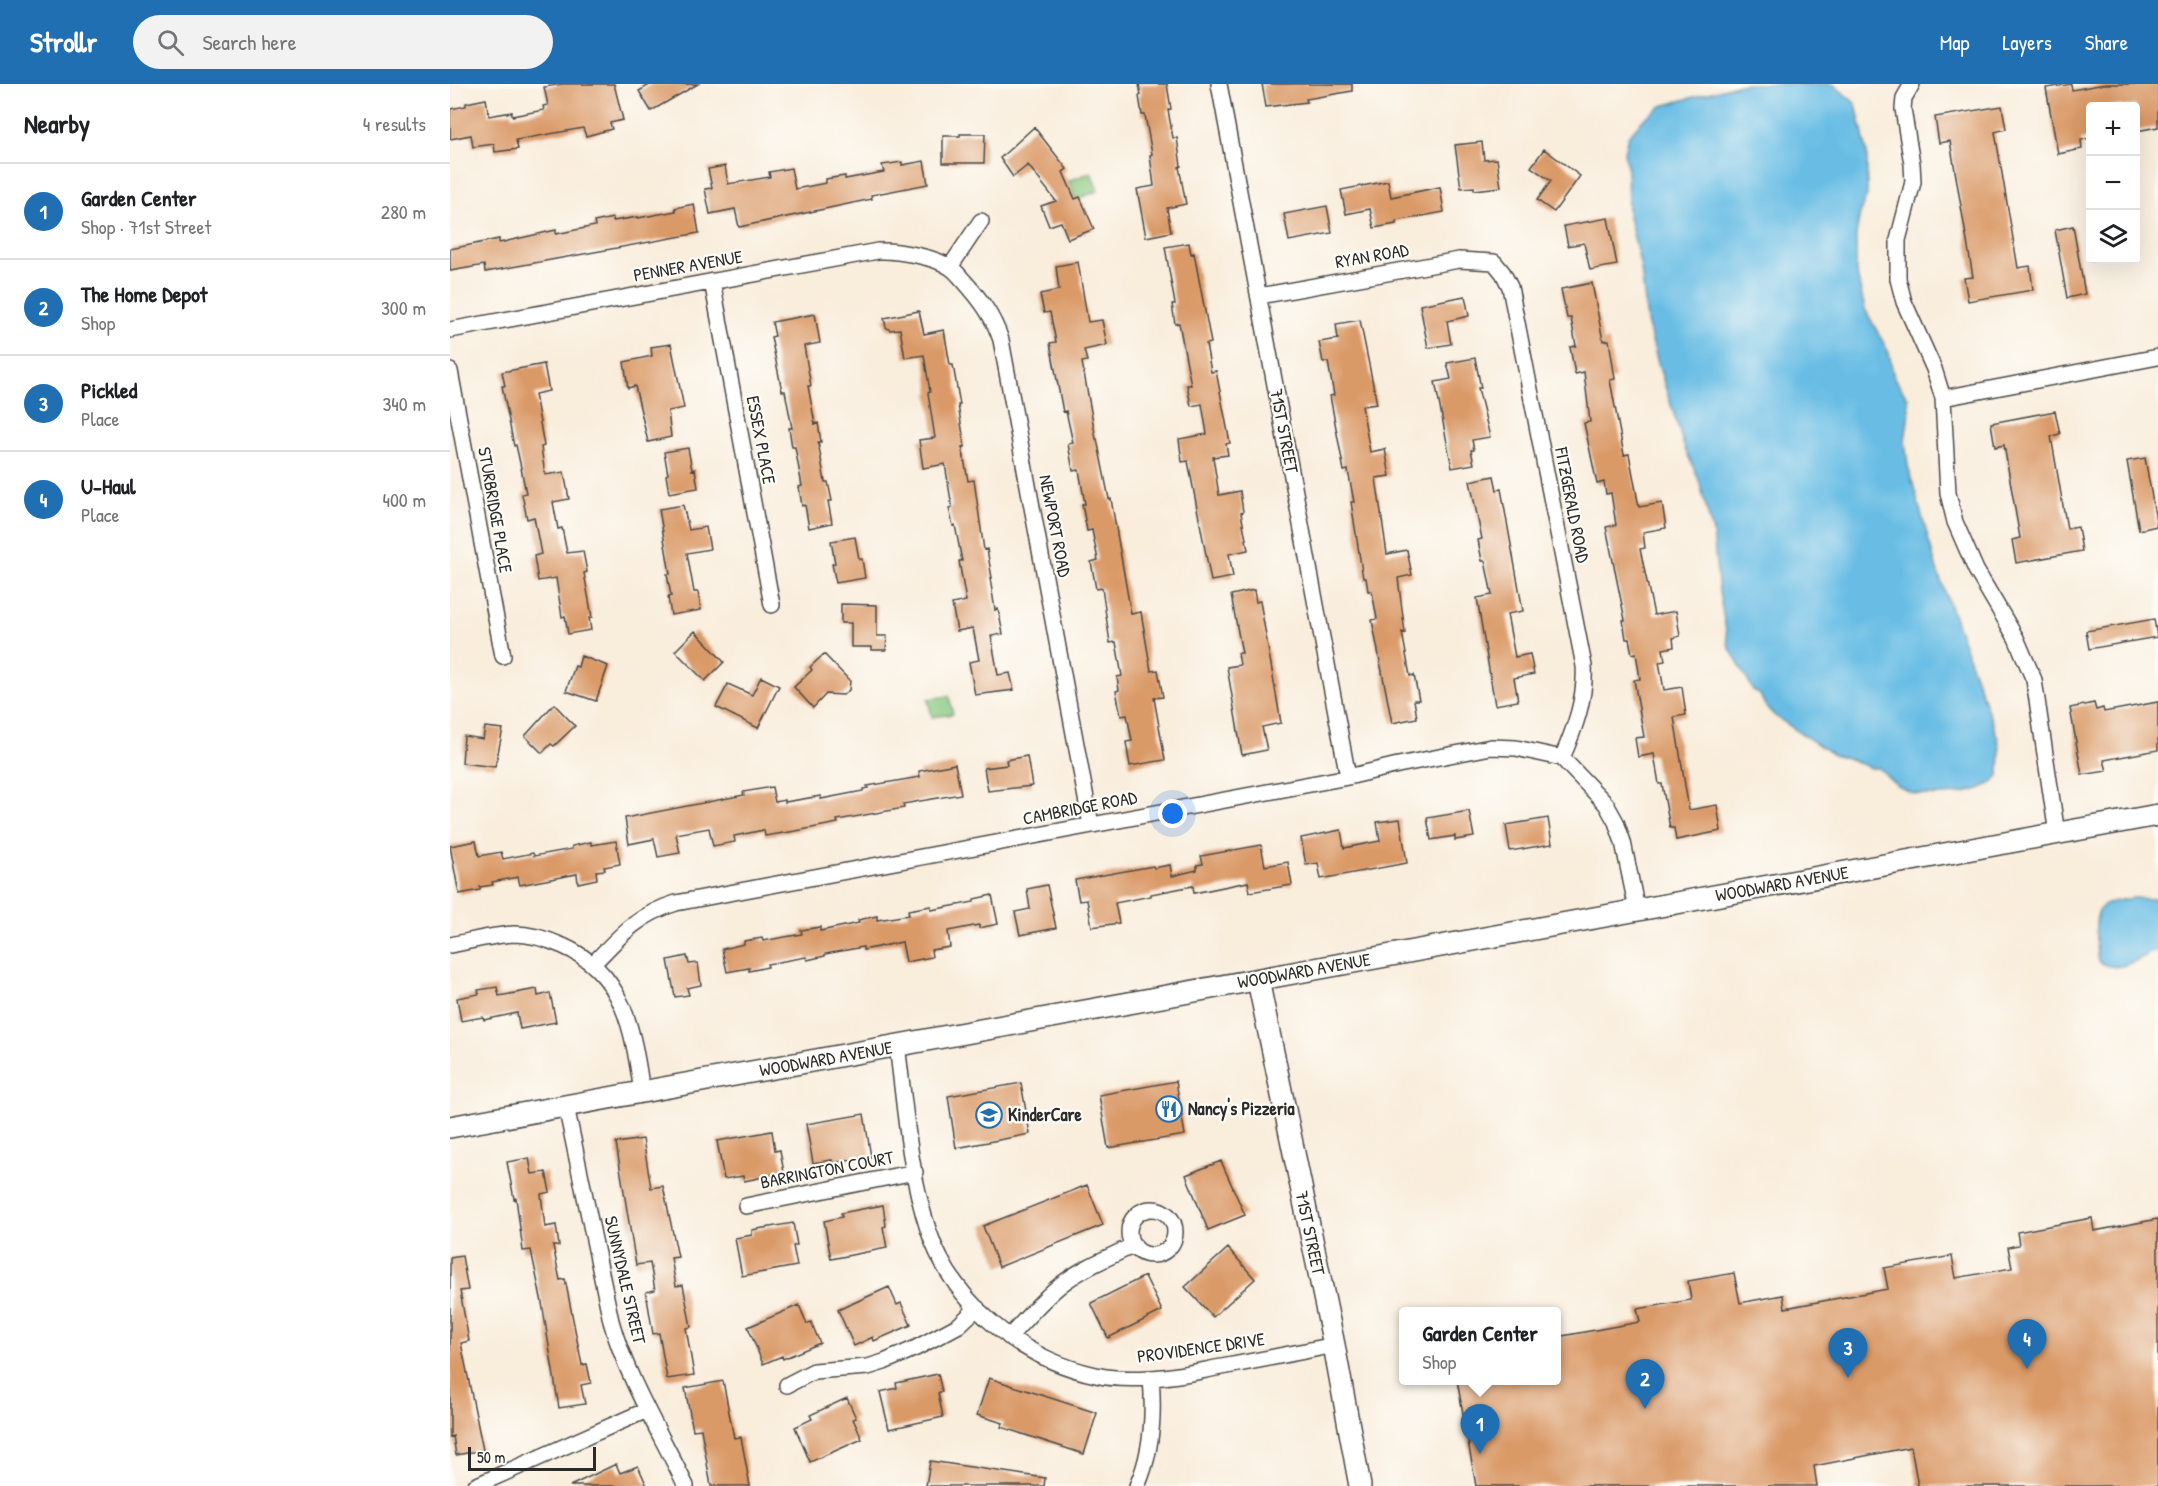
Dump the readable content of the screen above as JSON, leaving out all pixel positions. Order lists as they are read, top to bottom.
{
  "streets": {
    "main road": ["71ST STREET", "WOODWARD AVENUE"],
    "street": [
      "RYAN ROAD",
      "PENNER AVENUE",
      "ESSEX PLACE",
      "FITZGERALD ROAD",
      "STURBRIDGE PLACE",
      "NEWPORT ROAD",
      "CAMBRIDGE ROAD",
      "BARRINGTON COURT",
      "SUNNYDALE STREET",
      "PROVIDENCE DRIVE"
    ]
  },
  "crossings": [
    ["RYAN ROAD", "71ST STREET"],
    ["RYAN ROAD", "FITZGERALD ROAD"],
    ["PENNER AVENUE", "ESSEX PLACE"],
    ["PENNER AVENUE", "NEWPORT ROAD"],
    ["71ST STREET", "CAMBRIDGE ROAD"],
    ["71ST STREET", "WOODWARD AVENUE"],
    ["71ST STREET", "PROVIDENCE DRIVE"],
    ["FITZGERALD ROAD", "CAMBRIDGE ROAD"],
    ["NEWPORT ROAD", "CAMBRIDGE ROAD"],
    ["WOODWARD AVENUE", "SUNNYDALE STREET"],
    ["WOODWARD AVENUE", "PROVIDENCE DRIVE"],
    ["BARRINGTON COURT", "PROVIDENCE DRIVE"]
  ],
  "places": {
    "restaurant": ["Nancy's Pizzeria"],
    "school or university": ["KinderCare"]
  },
  "scale_bar": "50 m",
  "page": {
    "header": "Strollr",
    "search": "Search here",
    "nav": ["Map", "Layers", "Share"],
    "heading": ["Nearby", "4 results"],
    "map_buttons": ["+", "−"],
    "list": [
      {
        "mark": "1",
        "name": "Garden Center",
        "note": "Shop · 71st Street",
        "value": "280 m"
      },
      {
        "mark": "2",
        "name": "The Home Depot",
        "note": "Shop",
        "value": "300 m"
      },
      {
        "mark": "3",
        "name": "Pickled",
        "note": "Place",
        "value": "340 m"
      },
      {
        "mark": "4",
        "name": "U-Haul",
        "note": "Place",
        "value": "400 m"
      }
    ],
    "popup": ["Garden Center", "Shop"],
    "pins": [
      "4",
      "3",
      "2",
      "1"
    ],
    "scale": "50 m"
  }
}
